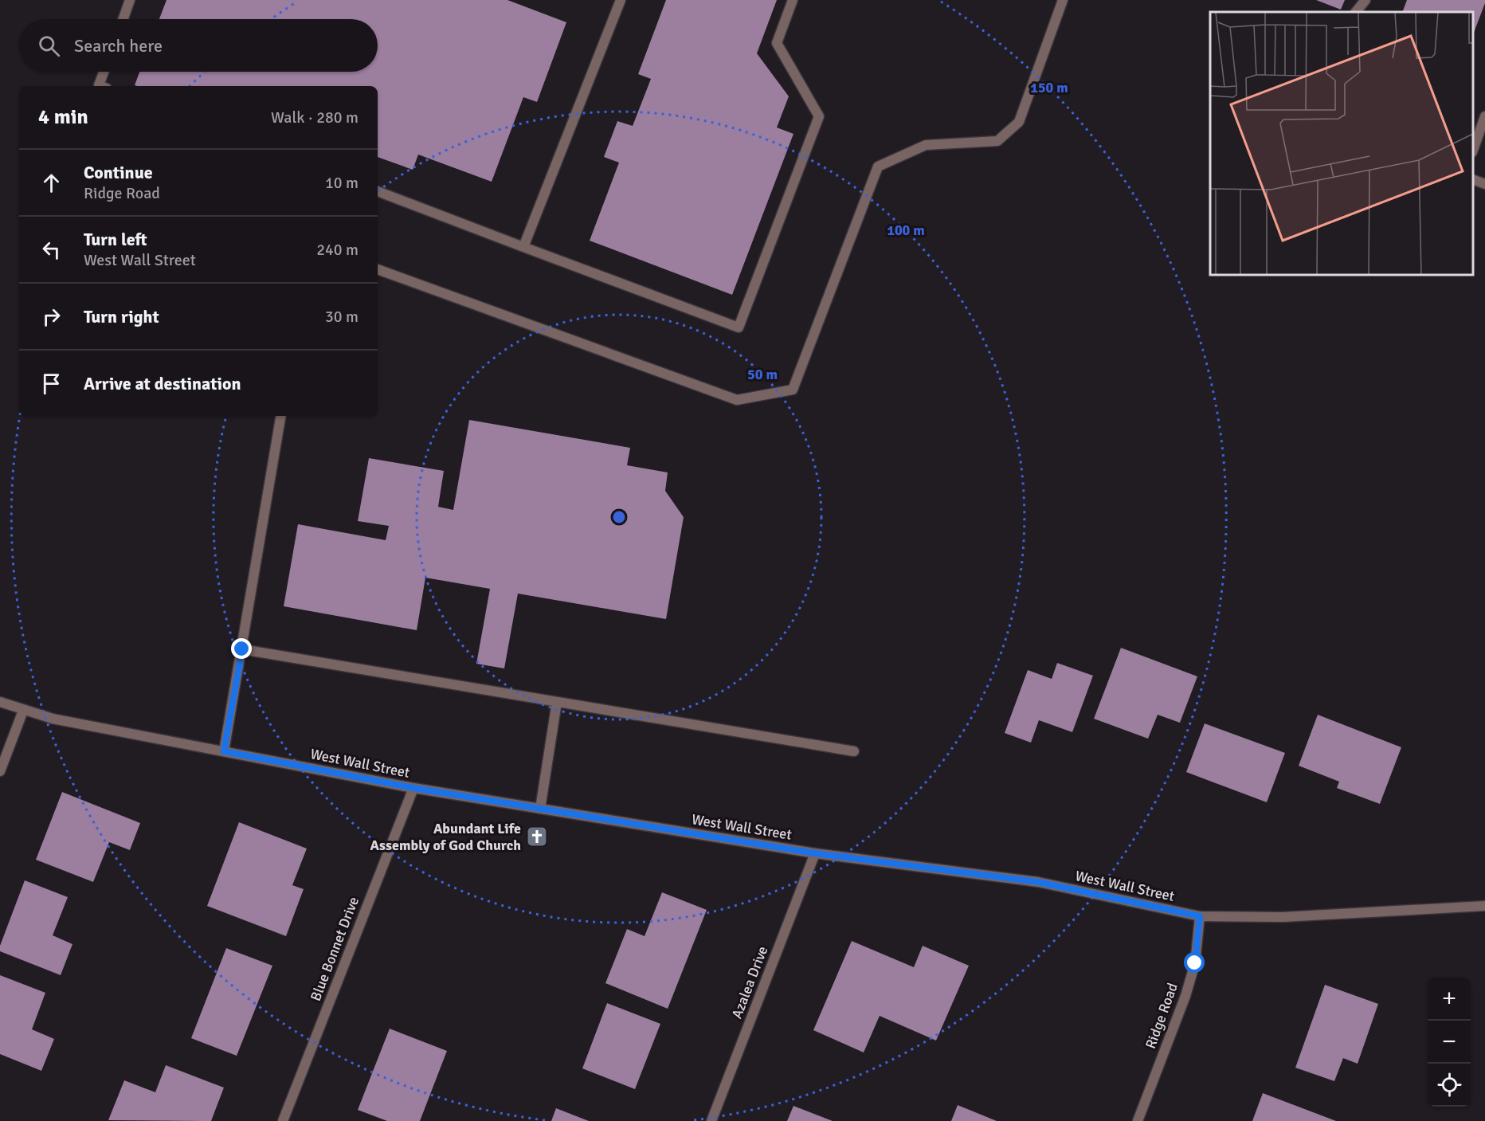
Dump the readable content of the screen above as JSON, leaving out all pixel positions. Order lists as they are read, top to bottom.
{
  "streets": {
    "street": [
      "West Wall Street",
      "Blue Bonnet Drive",
      "Azalea Drive",
      "Ridge Road"
    ]
  },
  "crossings": [
    ["West Wall Street", "Blue Bonnet Drive"],
    ["West Wall Street", "Azalea Drive"],
    ["West Wall Street", "Ridge Road"]
  ],
  "places": {
    "church": ["Abundant Life Assembly of God Church"]
  },
  "page": {
    "search": "Search here",
    "heading": ["4 min", "Walk · 280 m"],
    "list": [
      ["Continue", "Ridge Road", "10 m"],
      ["Turn left", "West Wall Street", "240 m"],
      ["Turn right", "30 m"],
      "Arrive at destination"
    ],
    "map_buttons": ["+", "−"]
  },
  "rings": ["150 m", "100 m", "50 m"]
}
